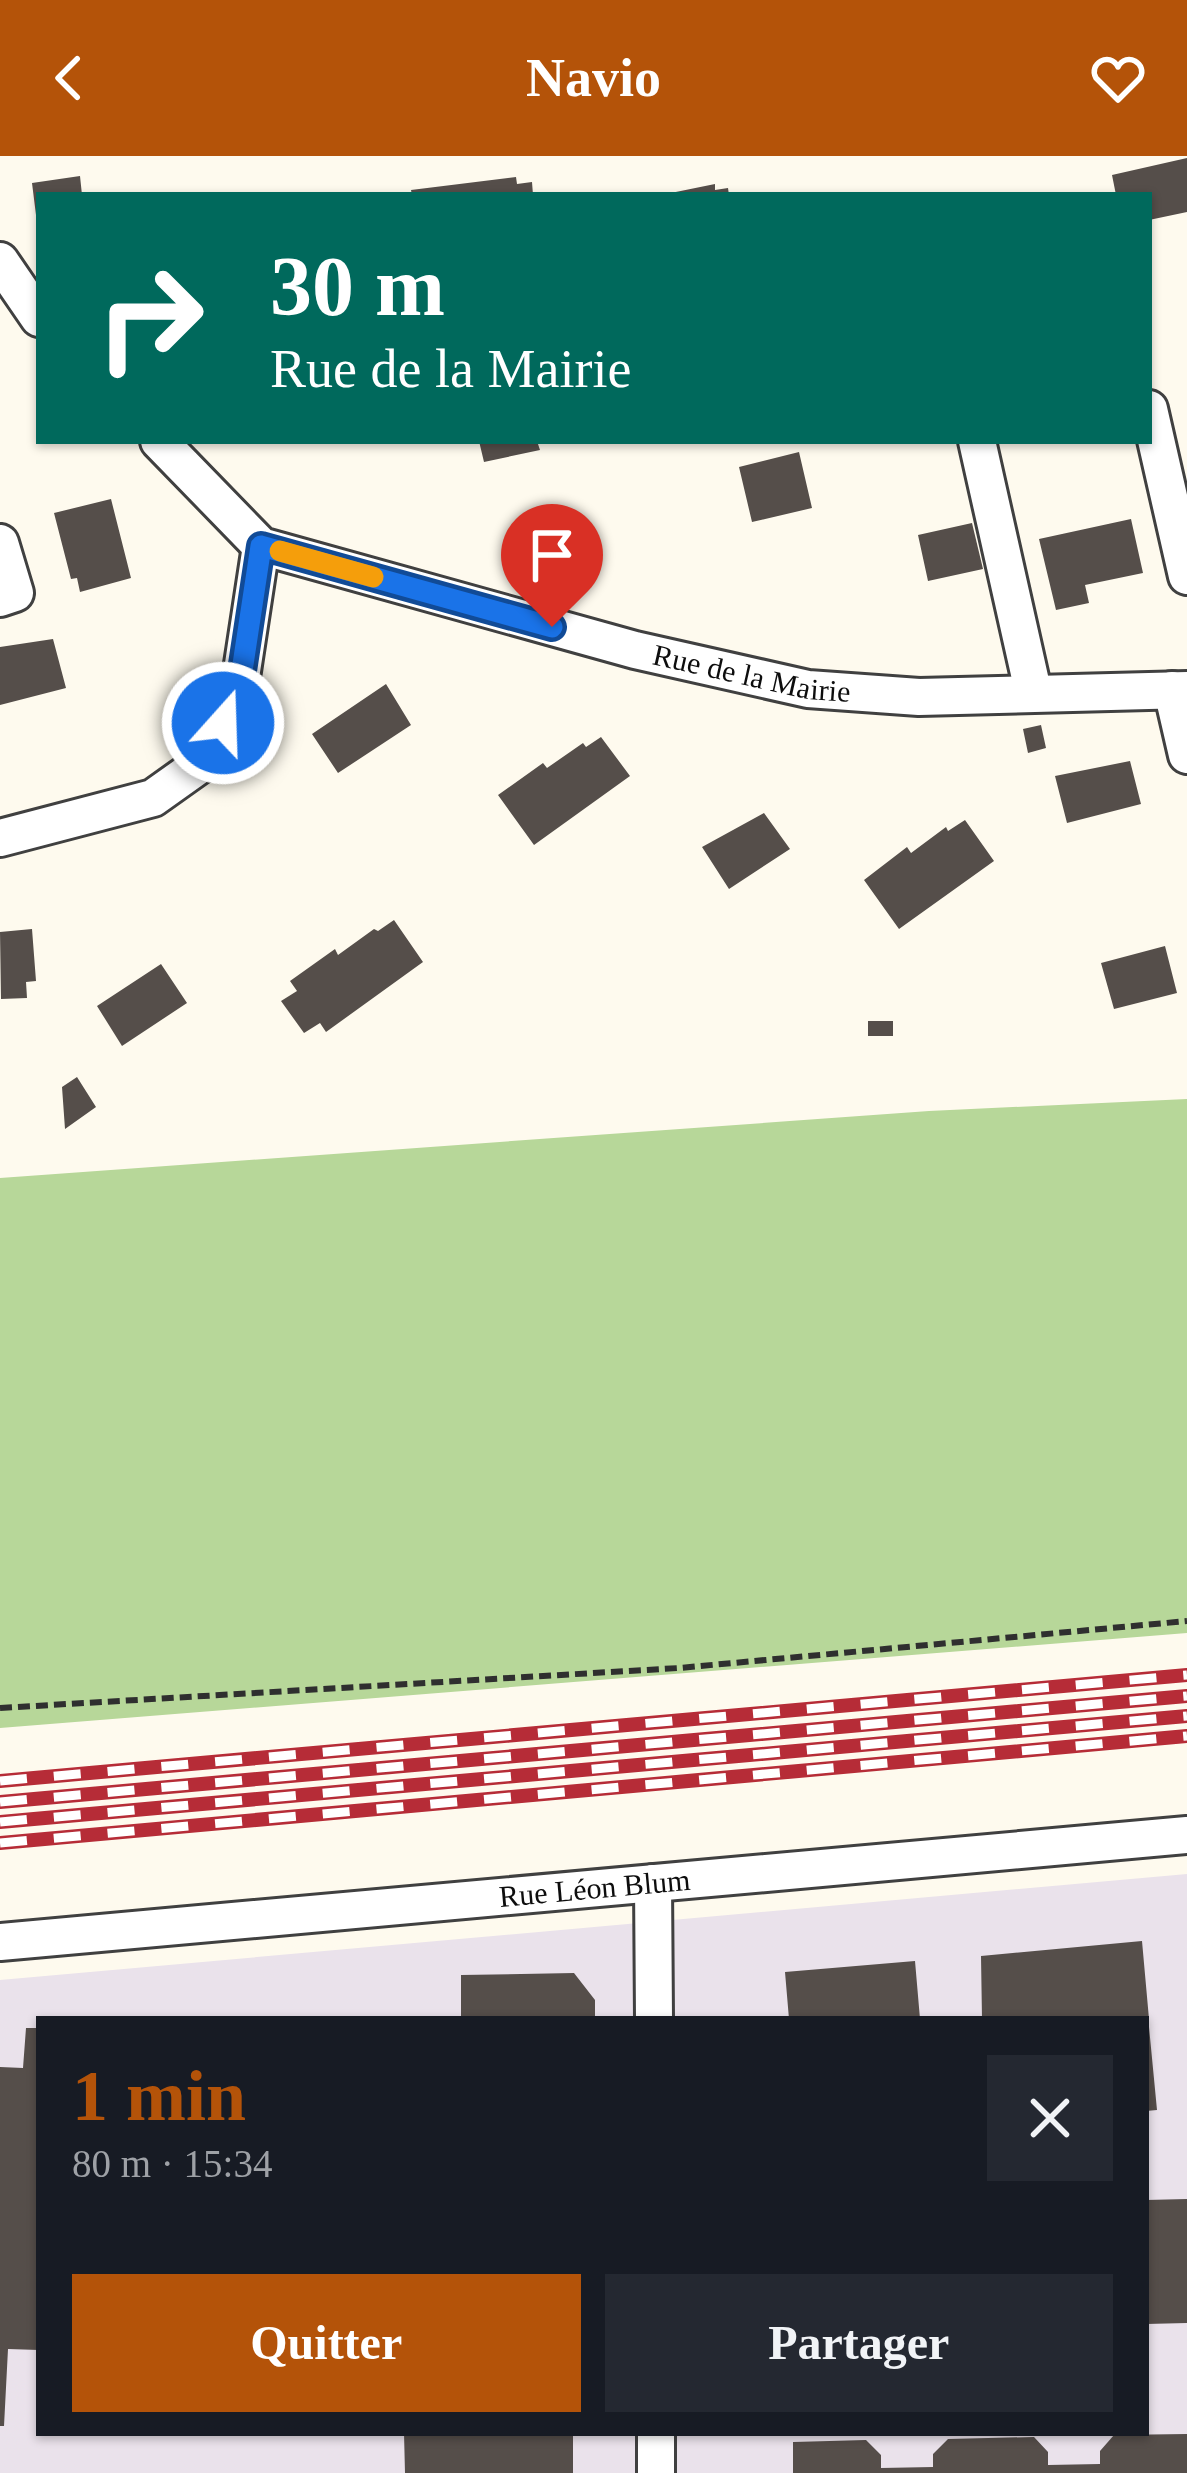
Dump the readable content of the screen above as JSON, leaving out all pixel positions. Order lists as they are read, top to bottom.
{
  "streets": {
    "street": ["Rue de la Mairie", "Rue Léon Blum"]
  },
  "page": {
    "header": "Navio",
    "turn": ["30 m", "Rue de la Mairie"],
    "heading": ["1 min", "80 m · 15:34"],
    "buttons": ["Quitter", "Partager"]
  }
}
